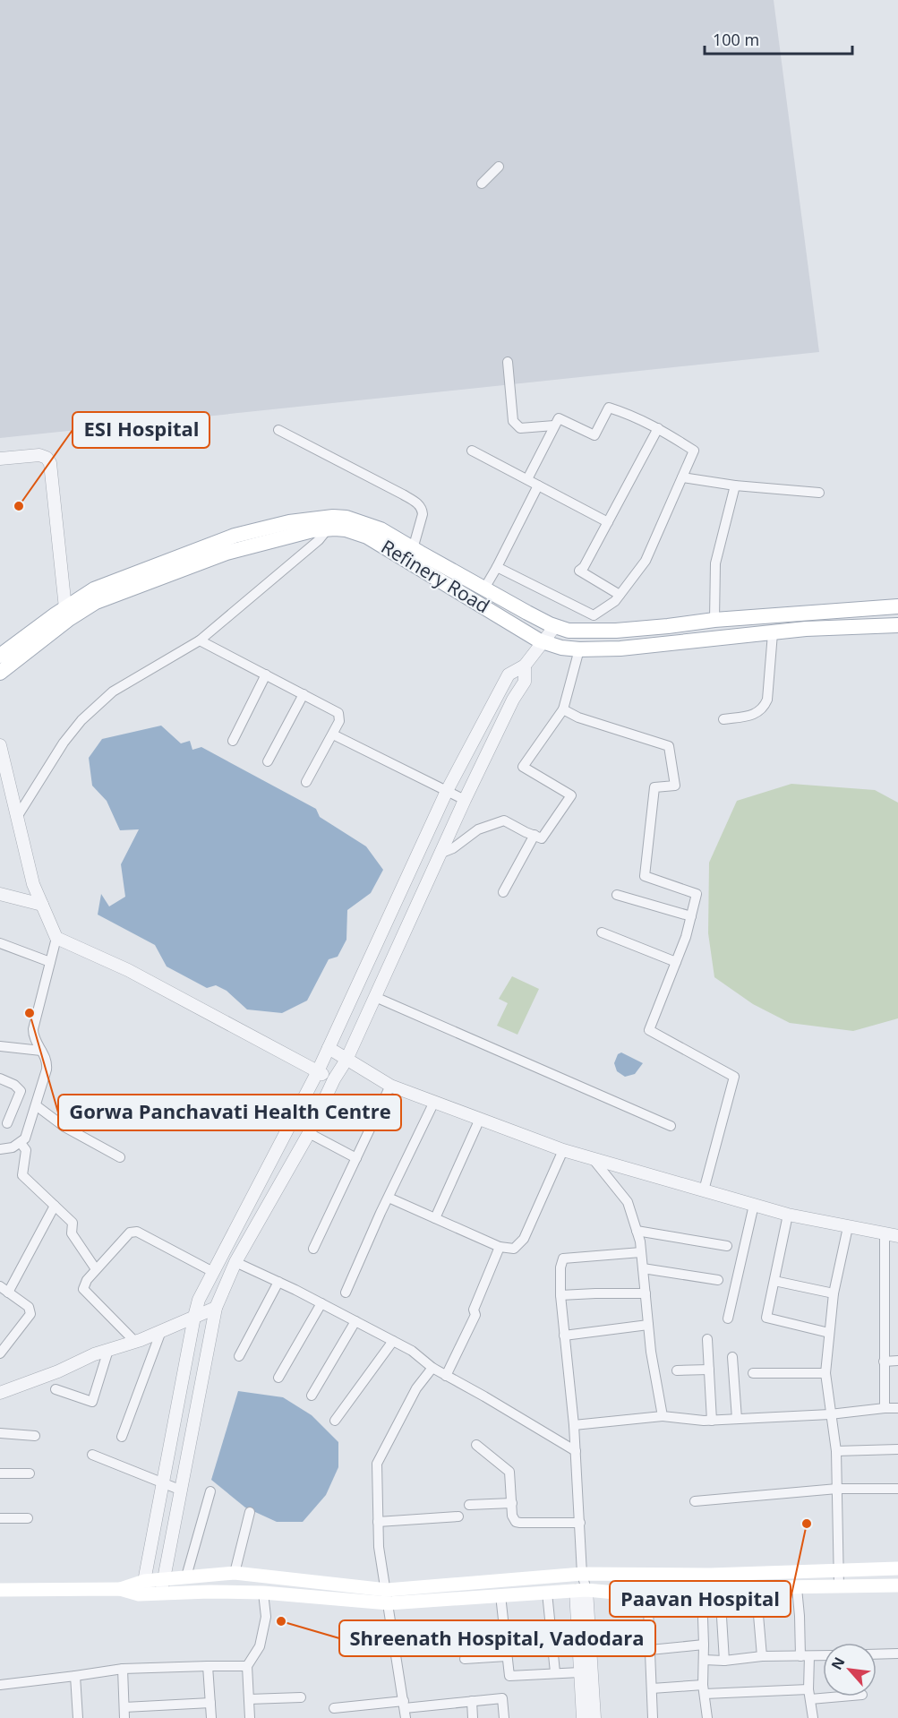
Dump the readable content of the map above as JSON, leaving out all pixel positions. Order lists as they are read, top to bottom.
{
  "streets": {
    "main road": ["Refinery Road"]
  },
  "places": [
    "ESI Hospital",
    "Gorwa Panchavati Health Centre",
    "Paavan Hospital",
    "Shreenath Hospital, Vadodara"
  ],
  "scale_bar": "100 m",
  "north": "top left"
}
